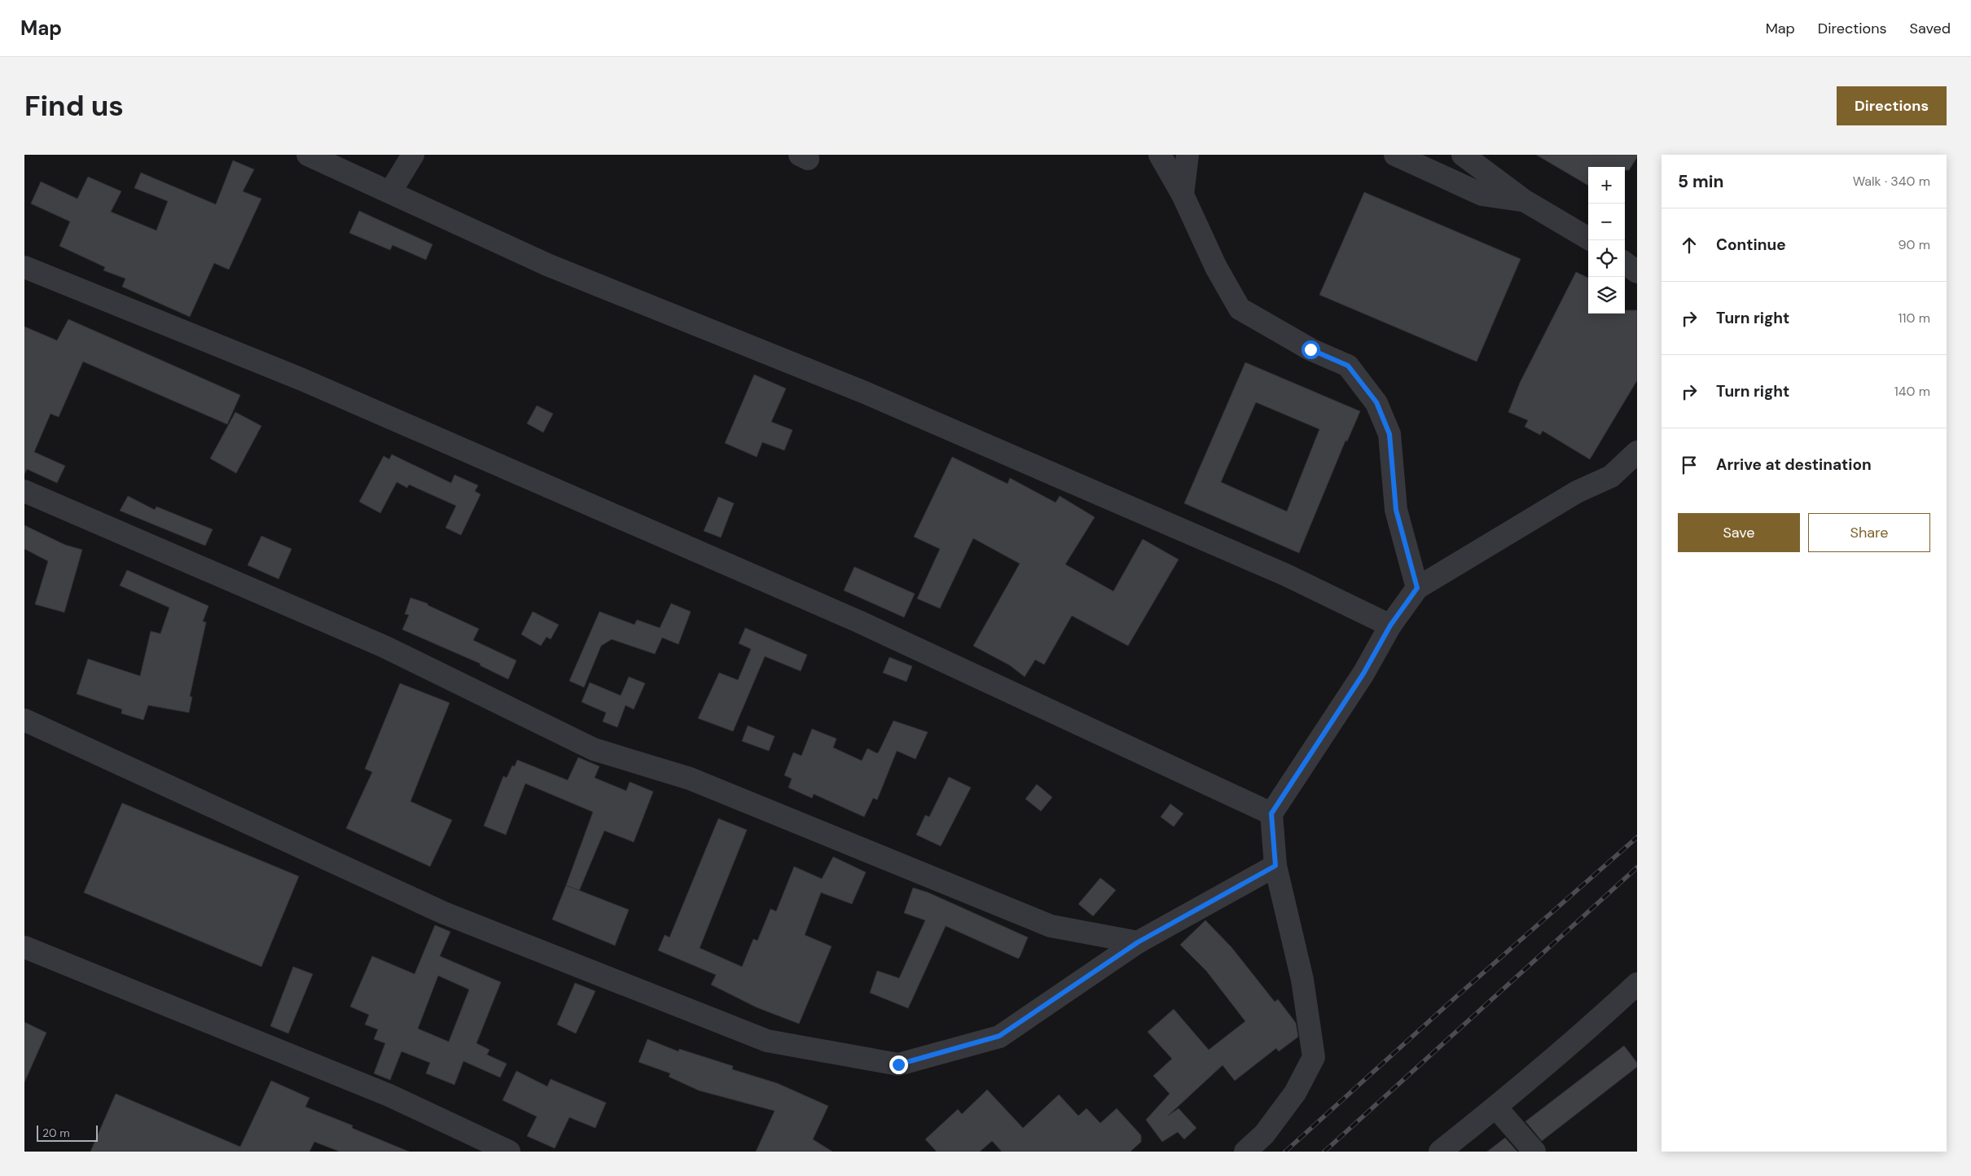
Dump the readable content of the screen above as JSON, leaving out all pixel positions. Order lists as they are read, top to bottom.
{
  "scale_bar": "20 m",
  "page": {
    "header": "Map",
    "nav": ["Map", "Directions", "Saved"],
    "buttons": [
      "Directions",
      ["Save", "Share"]
    ],
    "title": "Find us",
    "heading": ["5 min", "Walk · 340 m"],
    "map_buttons": ["+", "−"],
    "list": [
      ["Continue", "90 m"],
      ["Turn right", "110 m"],
      ["Turn right", "140 m"],
      "Arrive at destination"
    ],
    "scale": "20 m"
  }
}
